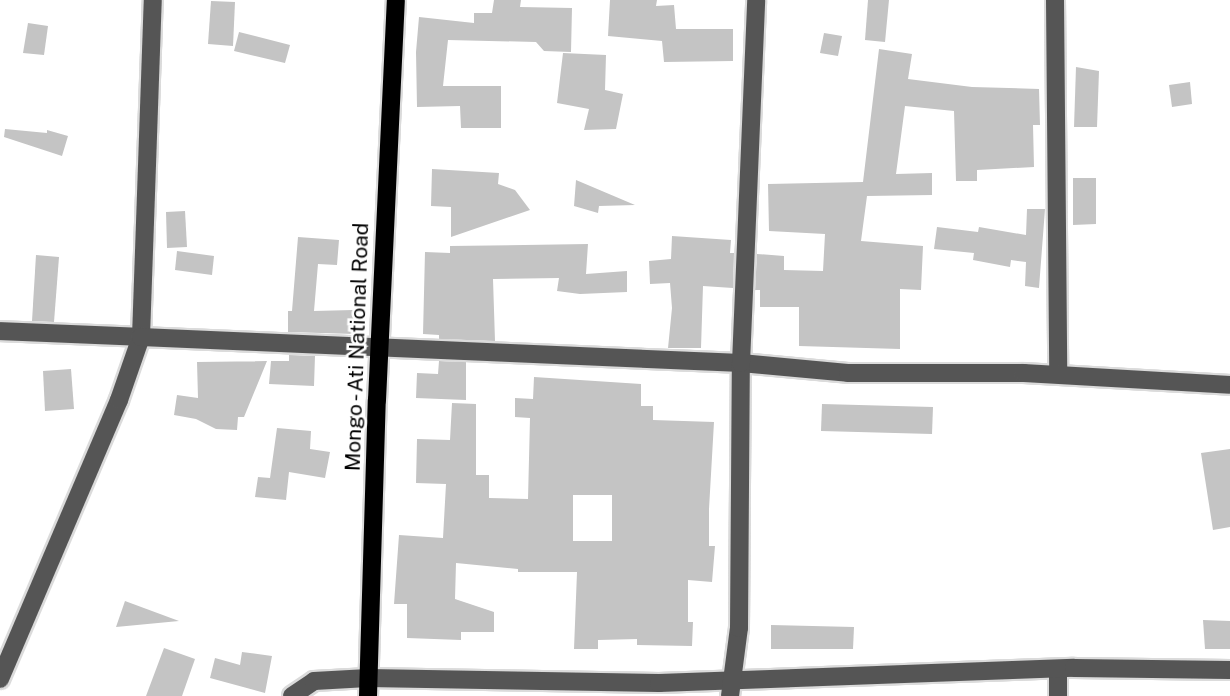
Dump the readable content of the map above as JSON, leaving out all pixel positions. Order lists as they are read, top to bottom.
{
  "streets": {
    "main road": ["Mongo - Ati National Road"]
  }
}
